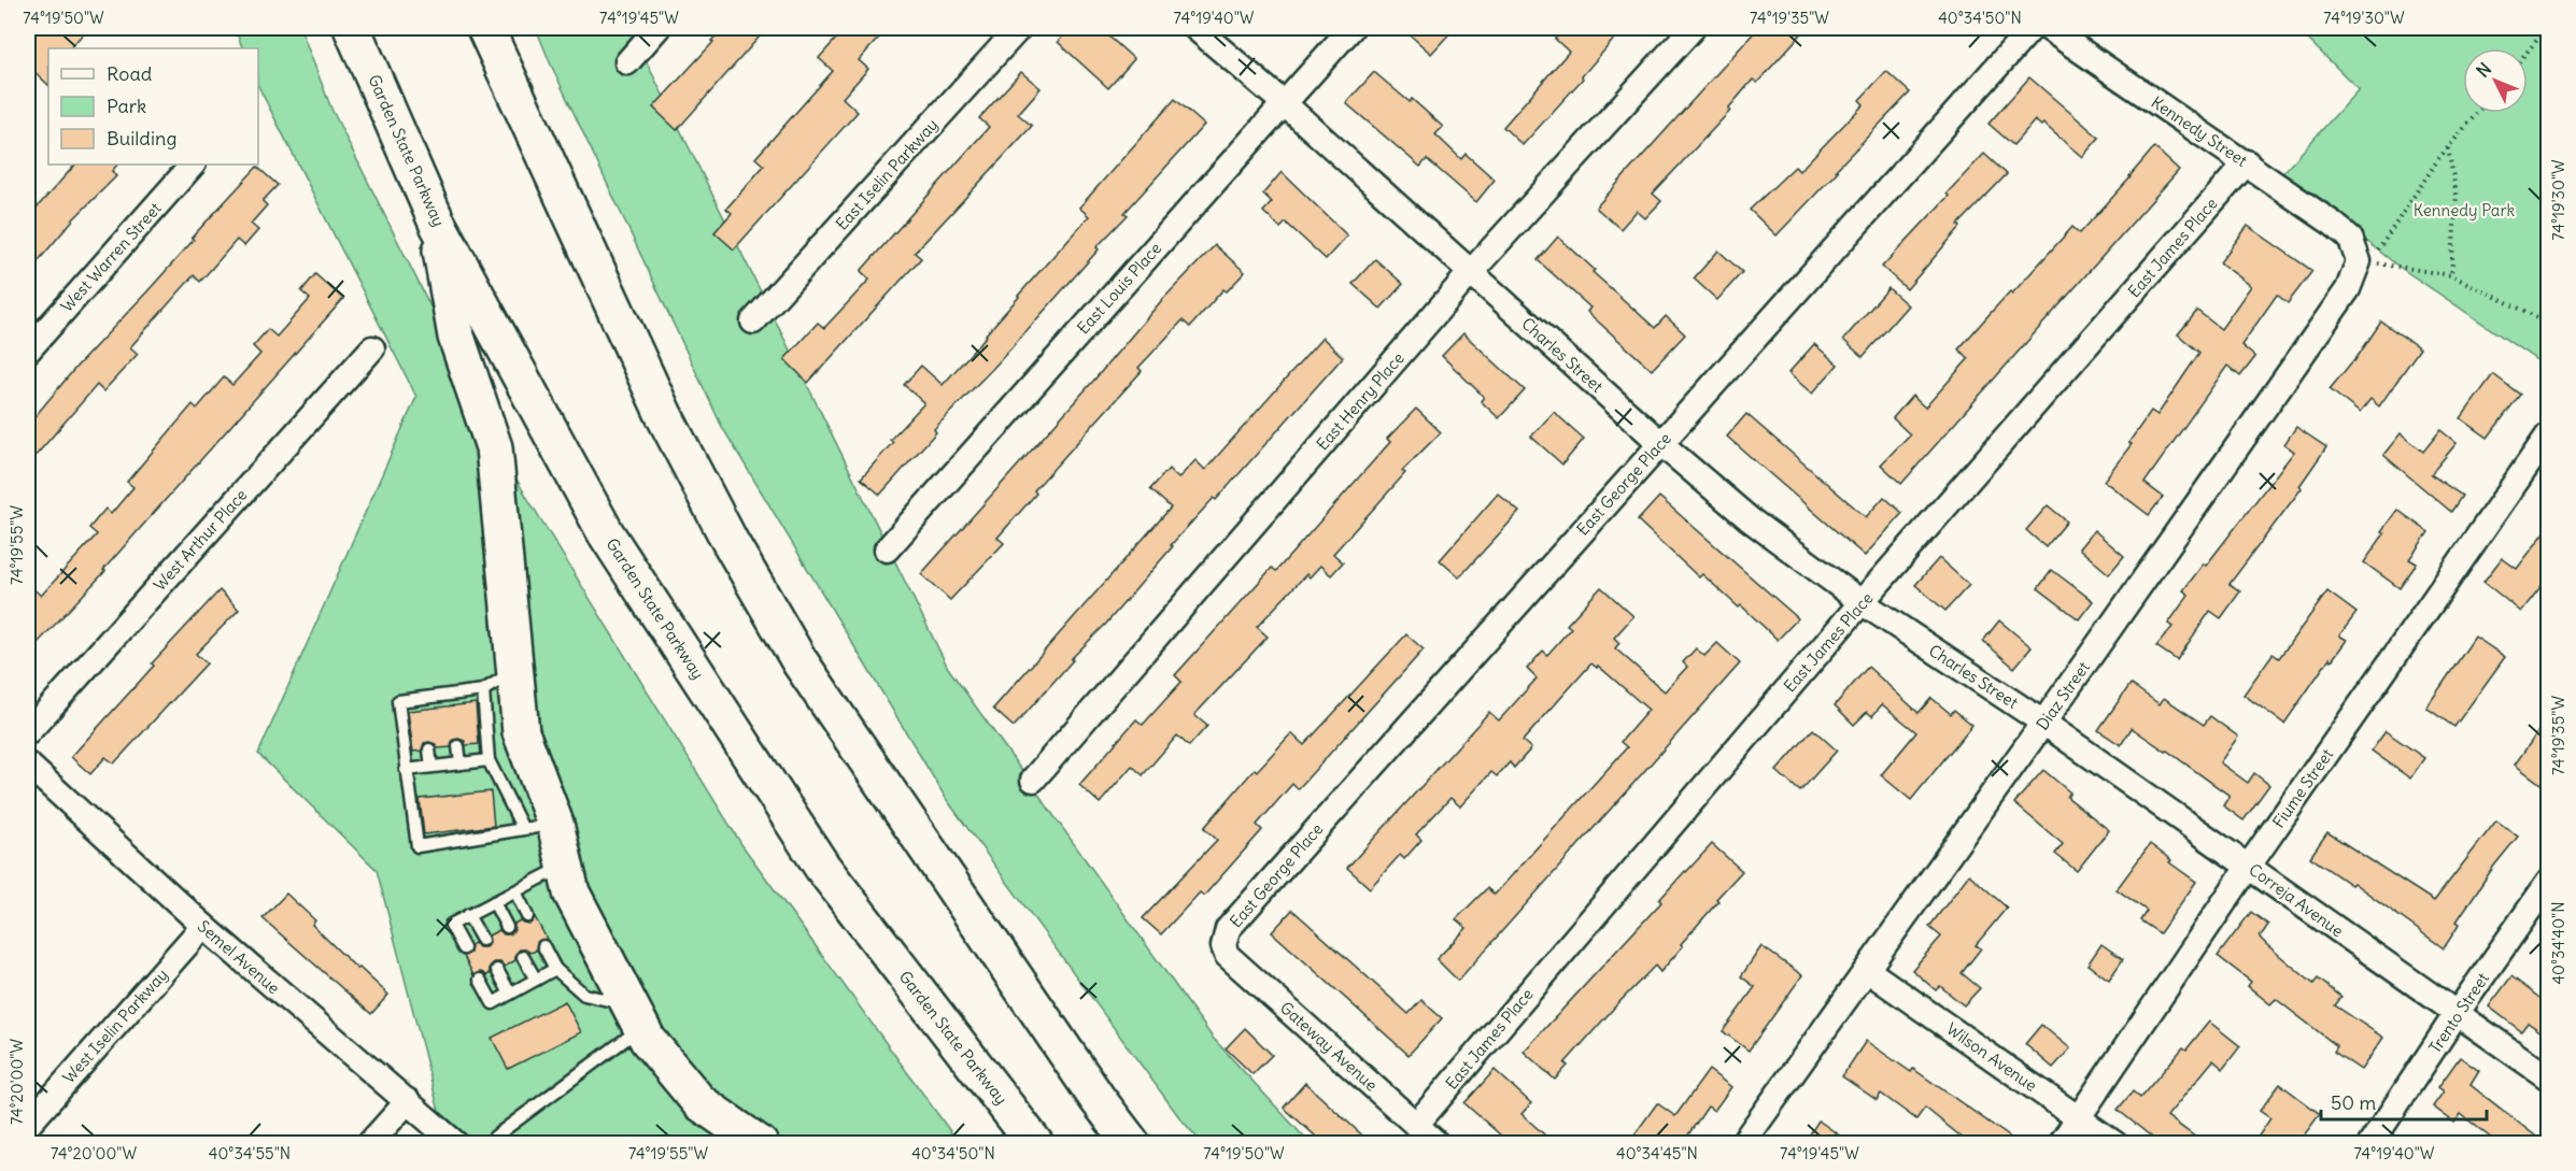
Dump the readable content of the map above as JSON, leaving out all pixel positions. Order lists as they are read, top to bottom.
{
  "streets": {
    "highway": ["Garden State Parkway"],
    "street": [
      "Kennedy Street",
      "East Iselin Parkway",
      "East James Place",
      "West Warren Street",
      "East Louis Place",
      "Charles Street",
      "East Henry Place",
      "East George Place",
      "West Arthur Place",
      "Diaz Street",
      "Fiume Street",
      "Correja Avenue",
      "Semel Avenue",
      "Trento Street",
      "West Iselin Parkway",
      "Gateway Avenue",
      "Wilson Avenue"
    ]
  },
  "crossings": [
    ["Kennedy Street", "East James Place"],
    ["Kennedy Street", "Diaz Street"],
    ["East James Place", "Charles Street"],
    ["East James Place", "Gateway Avenue"],
    ["East Louis Place", "Charles Street"],
    ["Charles Street", "East Henry Place"],
    ["Charles Street", "East George Place"],
    ["Charles Street", "Diaz Street"],
    ["Charles Street", "Correja Avenue"],
    ["East George Place", "Gateway Avenue"],
    ["Diaz Street", "Correja Avenue"],
    ["Diaz Street", "Wilson Avenue"],
    ["Fiume Street", "Correja Avenue"],
    ["Fiume Street", "Wilson Avenue"],
    ["Correja Avenue", "Trento Street"],
    ["Semel Avenue", "West Iselin Parkway"]
  ],
  "parks": ["Kennedy Park"],
  "legend": ["Road", "Park", "Building"],
  "scale_bar": "50 m",
  "north": "top left",
  "coordinates": [
    "74°19'50\"W",
    "74°19'45\"W",
    "74°19'40\"W",
    "74°19'35\"W",
    "40°34'50\"N",
    "74°19'30\"W",
    "74°19'55\"W",
    "40°34'40\"N",
    "74°20'00\"W",
    "40°34'55\"N",
    "40°34'45\"N"
  ]
}
